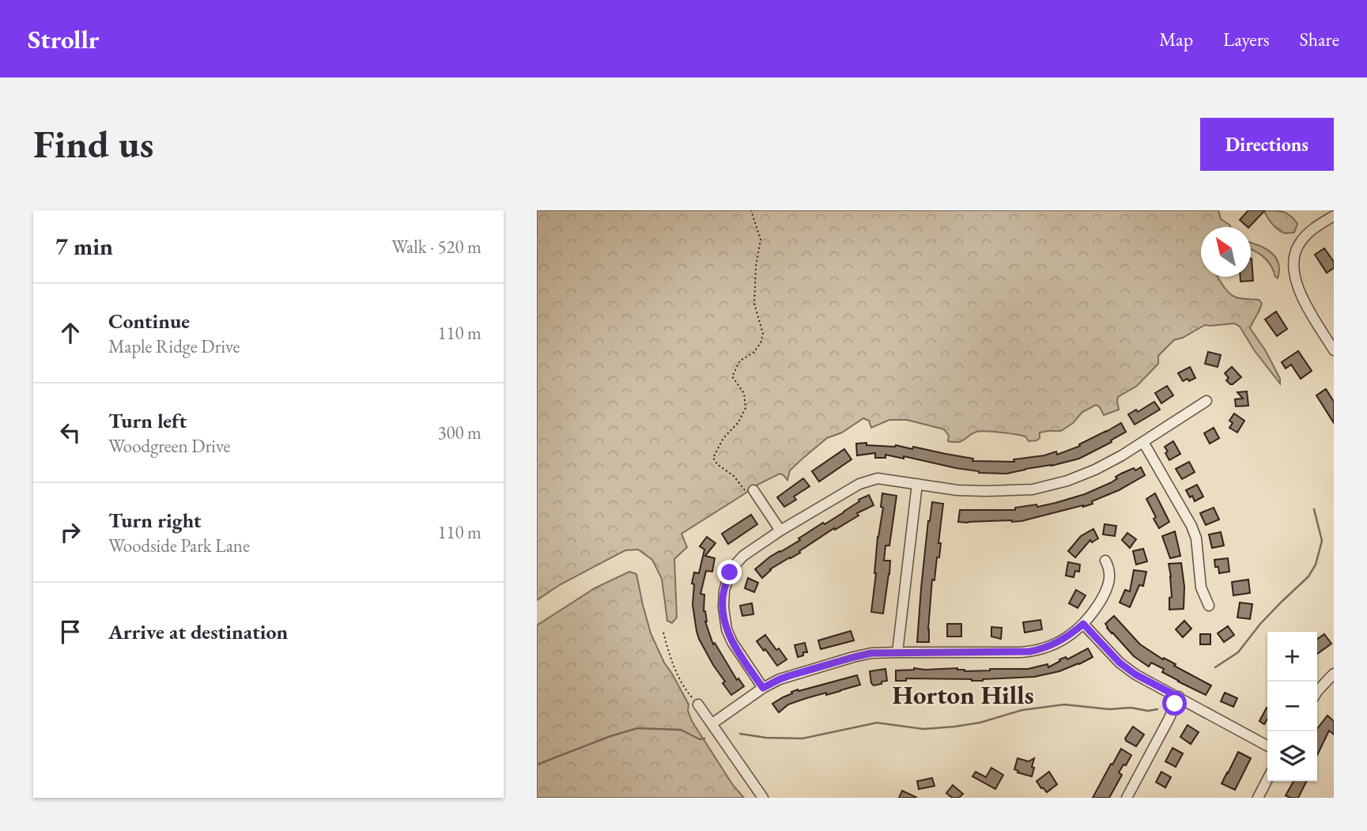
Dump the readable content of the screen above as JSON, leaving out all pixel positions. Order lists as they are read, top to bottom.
{
  "districts": ["Horton Hills"],
  "north": "top left",
  "page": {
    "header": "Strollr",
    "nav": ["Map", "Layers", "Share"],
    "buttons": "Directions",
    "title": "Find us",
    "heading": ["7 min", "Walk · 520 m"],
    "list": [
      ["Continue", "Maple Ridge Drive", "110 m"],
      ["Turn left", "Woodgreen Drive", "300 m"],
      ["Turn right", "Woodside Park Lane", "110 m"],
      "Arrive at destination"
    ],
    "map_buttons": ["+", "−"]
  }
}
